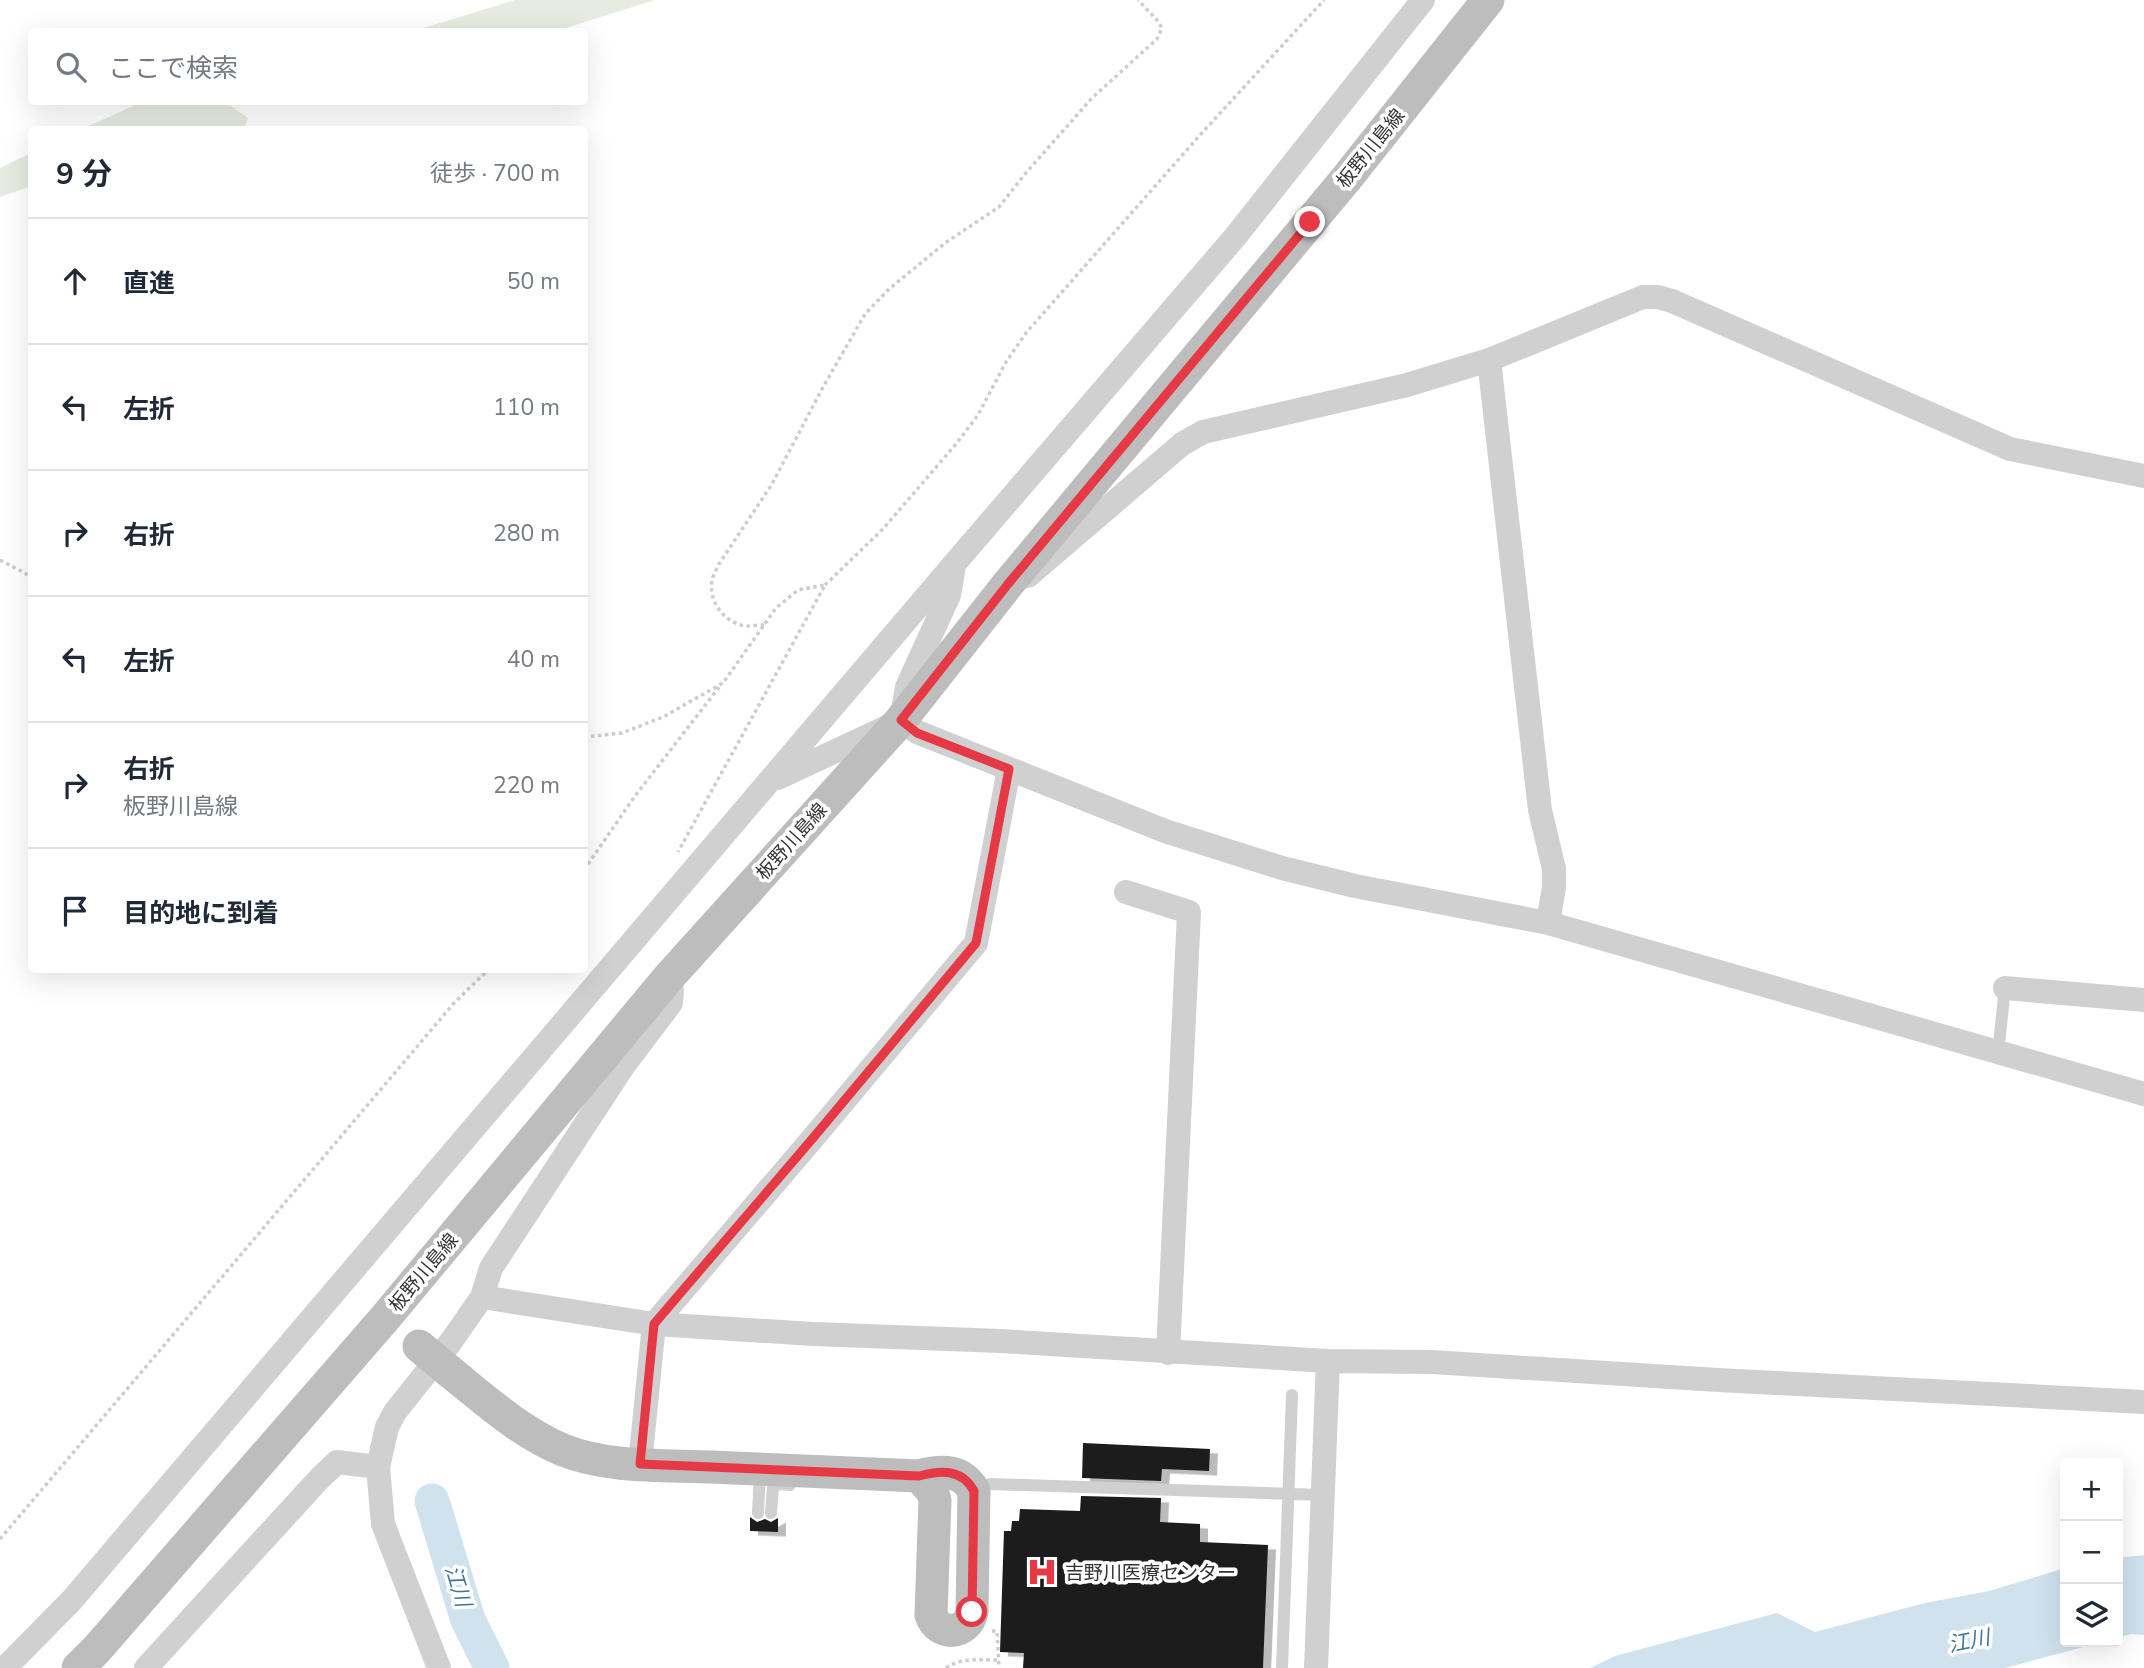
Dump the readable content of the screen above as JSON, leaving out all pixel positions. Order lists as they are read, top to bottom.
{
  "streets": {
    "main road": ["板野川島線"]
  },
  "water": ["江川"],
  "places": {
    "hospital": ["吉野川医療センター"]
  },
  "page": {
    "search": "ここで検索",
    "heading": ["9 分", "徒歩 · 700 m"],
    "list": [
      ["直進", "50 m"],
      ["左折", "110 m"],
      ["右折", "280 m"],
      ["左折", "40 m"],
      ["右折", "板野川島線", "220 m"],
      "目的地に到着"
    ],
    "map_buttons": ["+", "−"]
  }
}
